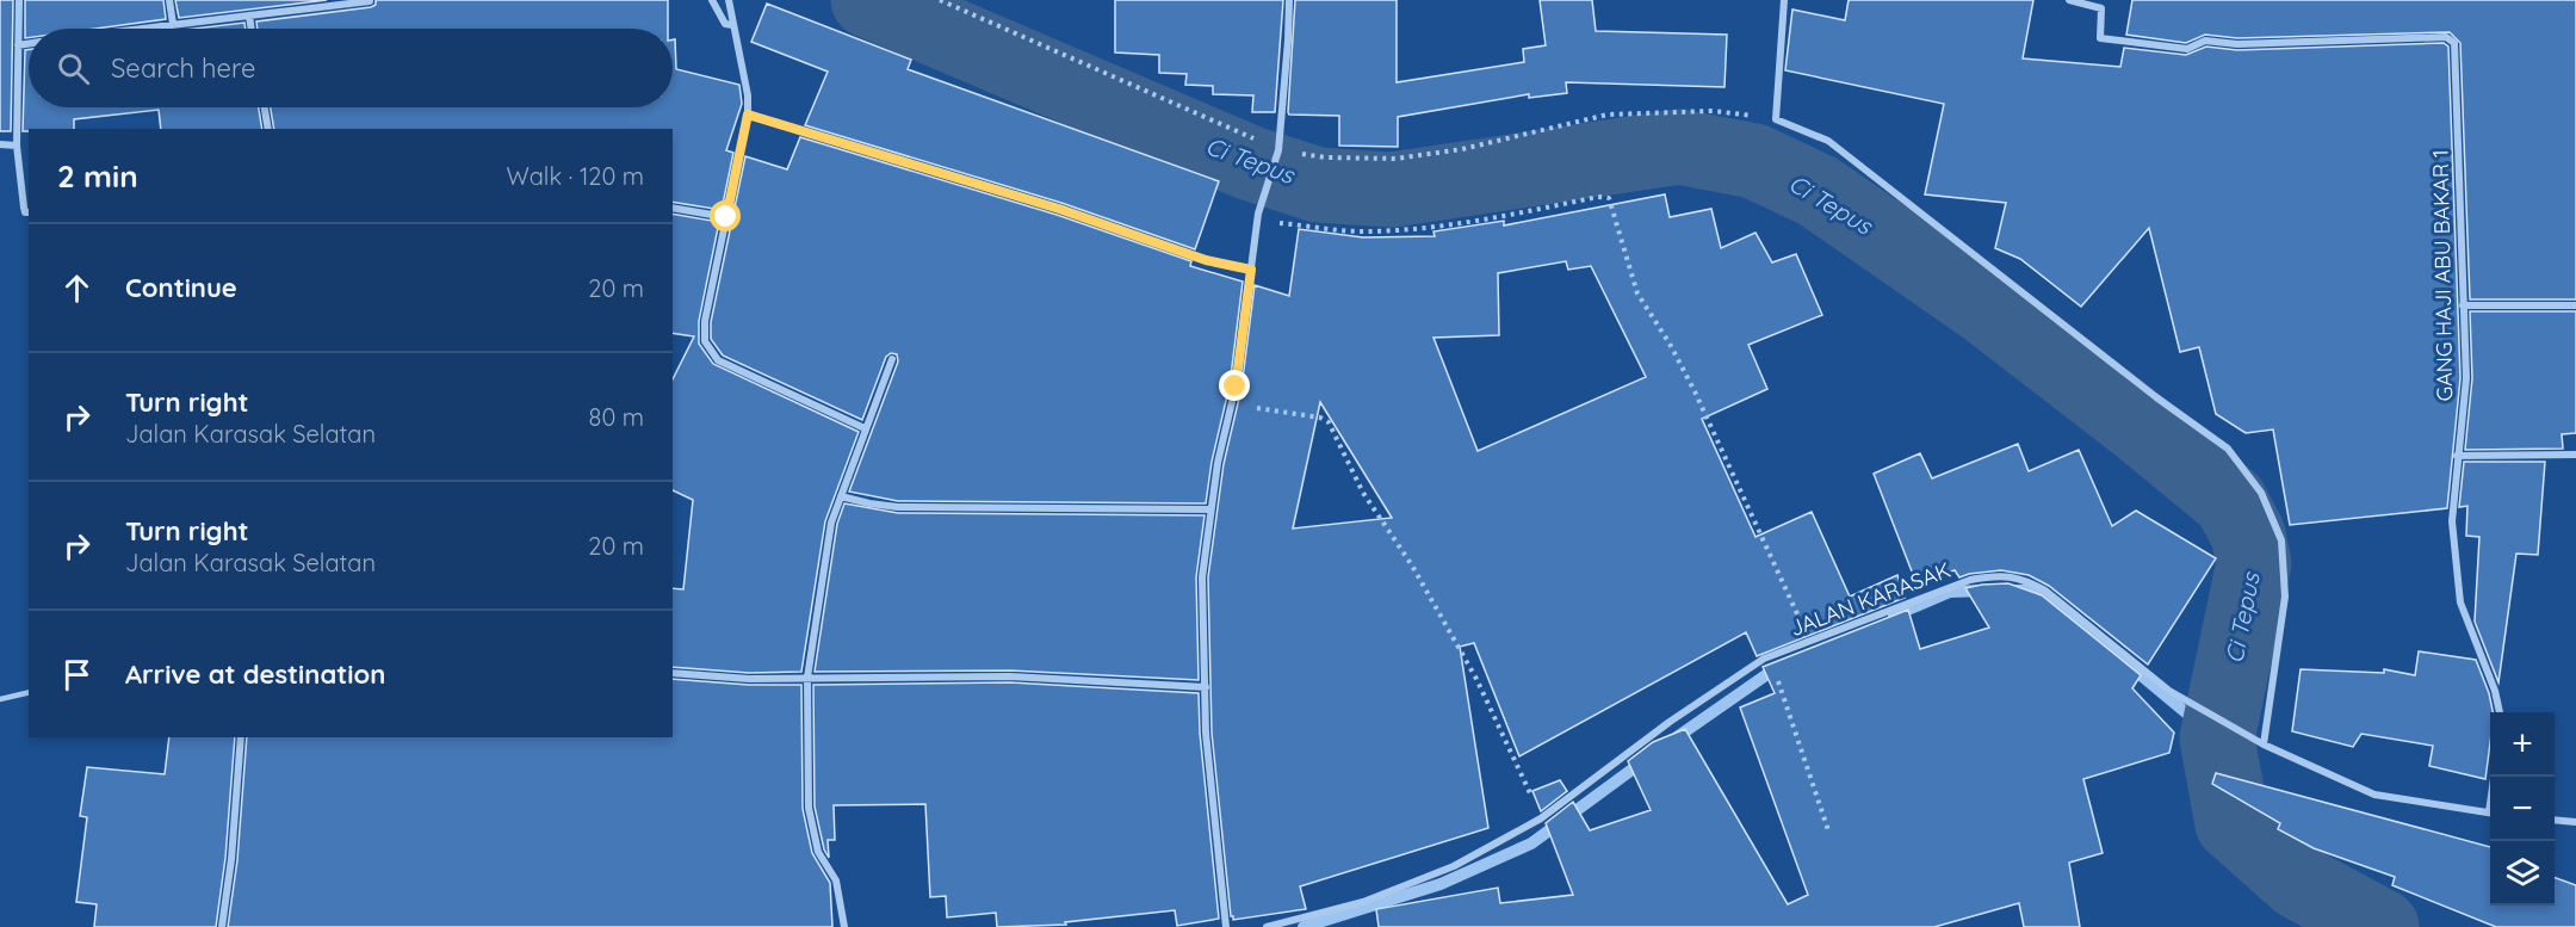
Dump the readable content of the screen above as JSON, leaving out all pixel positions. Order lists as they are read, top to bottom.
{
  "streets": {
    "street": ["GANG HAJI ABU BAKAR 1", "JALAN KARASAK"]
  },
  "water": ["Ci Tepus"],
  "page": {
    "search": "Search here",
    "heading": ["2 min", "Walk · 120 m"],
    "list": [
      ["Continue", "20 m"],
      ["Turn right", "Jalan Karasak Selatan", "80 m"],
      ["Turn right", "Jalan Karasak Selatan", "20 m"],
      "Arrive at destination"
    ],
    "map_buttons": ["+", "−"]
  }
}
